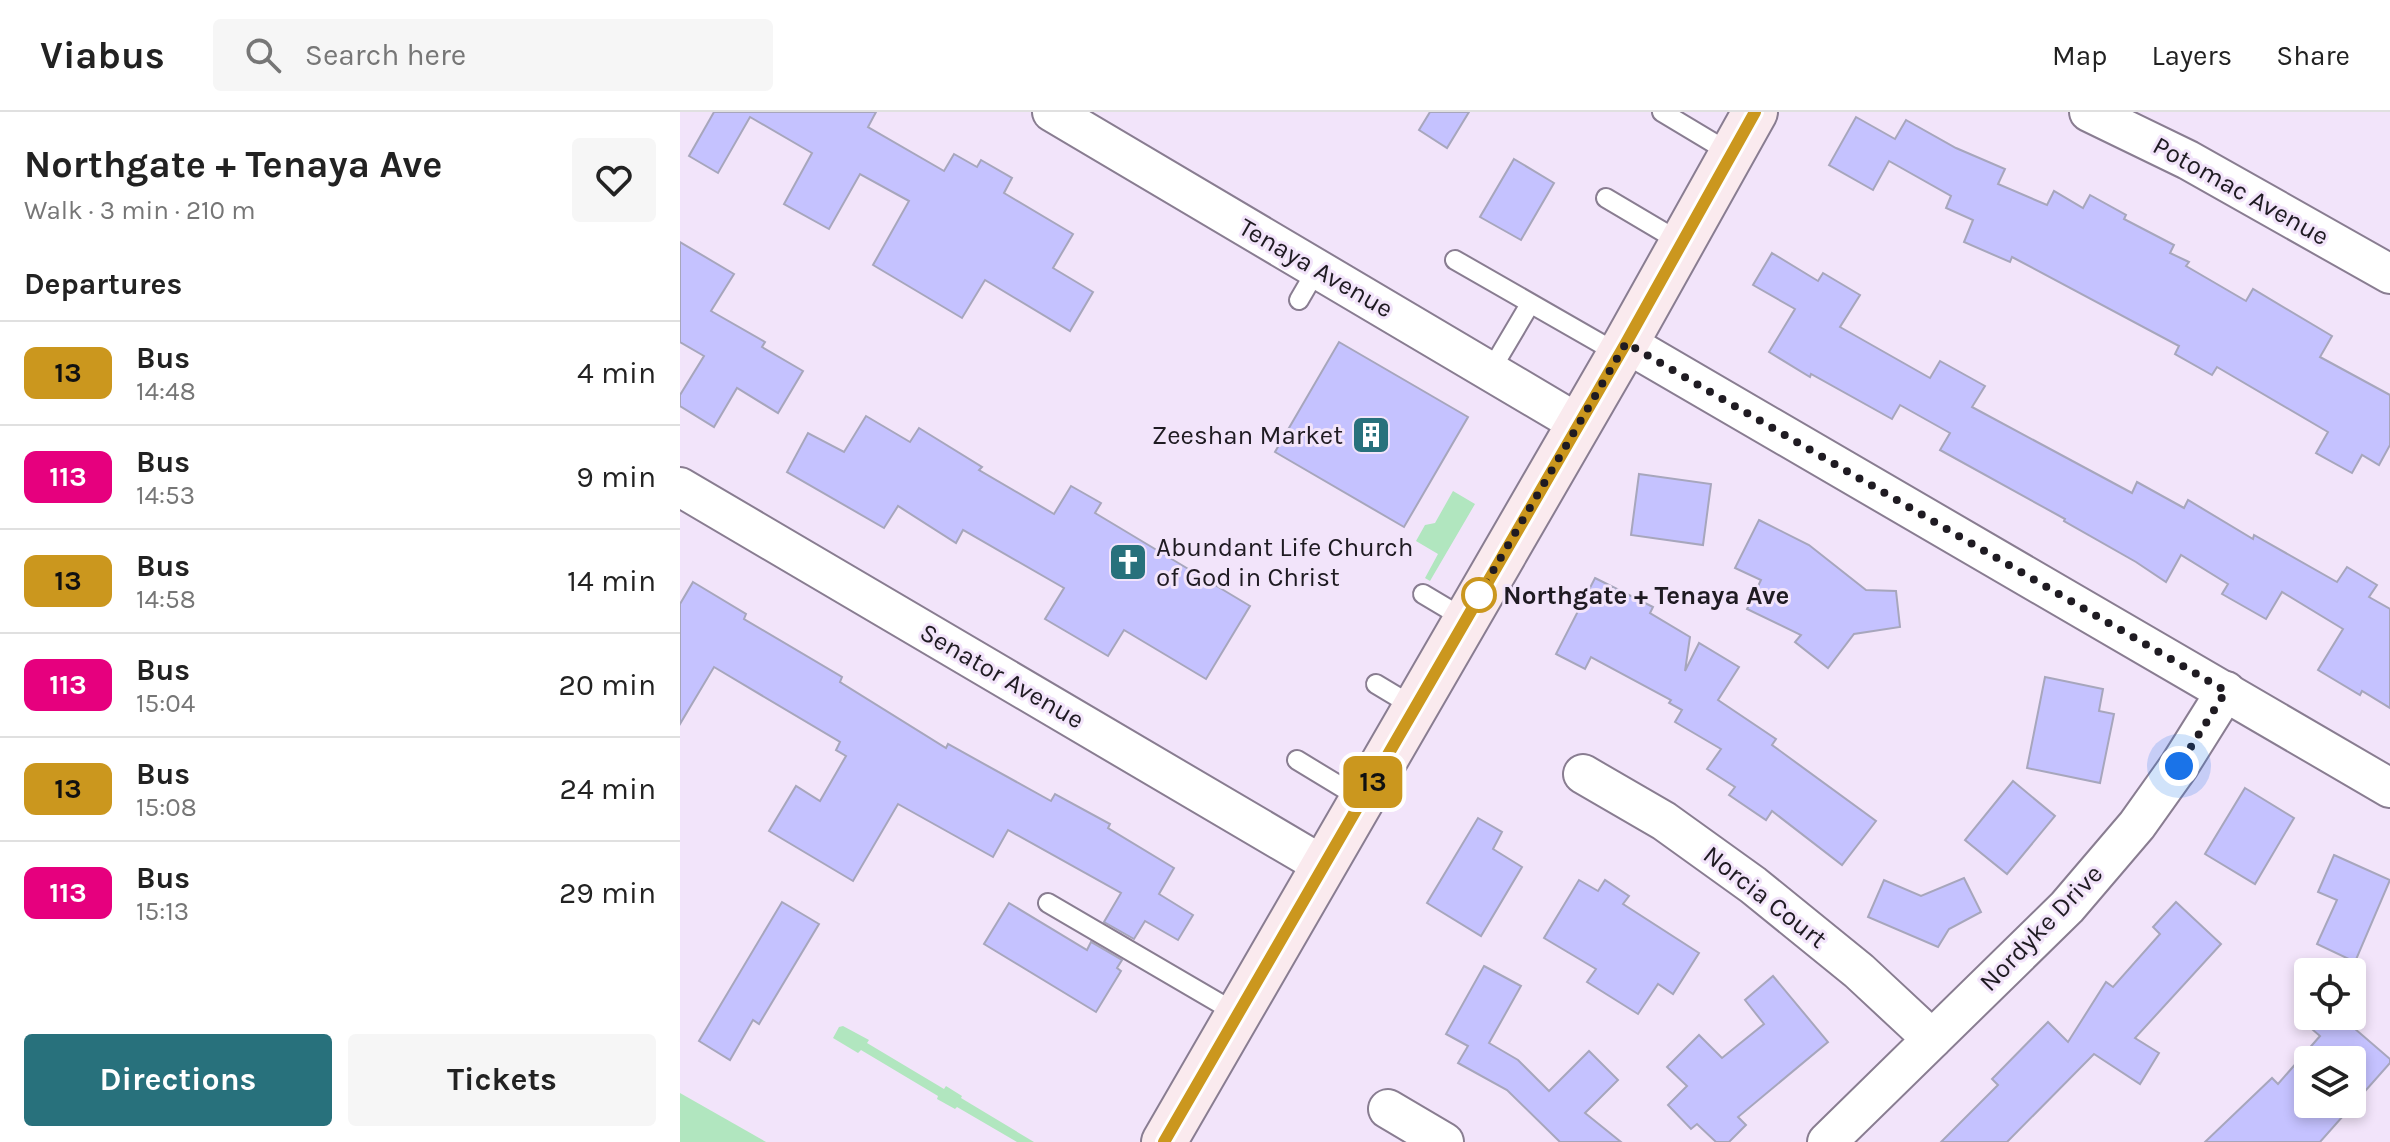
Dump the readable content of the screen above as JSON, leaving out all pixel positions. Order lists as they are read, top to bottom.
{
  "streets": {
    "street": [
      "Potomac Avenue",
      "Tenaya Avenue",
      "Senator Avenue",
      "Norcia Court",
      "Nordyke Drive"
    ]
  },
  "crossings": [
    ["Norcia Court", "Nordyke Drive"]
  ],
  "places": {
    "building": ["Zeeshan Market"],
    "church": ["Abundant Life Church of God in Christ"],
    "other": ["Northgate + Tenaya Ave"]
  },
  "lines": ["bus line 13"],
  "page": {
    "header": "Viabus",
    "search": "Search here",
    "nav": ["Map", "Layers", "Share"],
    "heading": [
      ["Northgate + Tenaya Ave", "Walk · 3 min · 210 m"],
      "Departures"
    ],
    "on_map": "13",
    "list": [
      {
        "mark": "13",
        "name": "Bus",
        "note": "14:48",
        "value": "4 min"
      },
      {
        "mark": "113",
        "name": "Bus",
        "note": "14:53",
        "value": "9 min"
      },
      {
        "mark": "13",
        "name": "Bus",
        "note": "14:58",
        "value": "14 min"
      },
      {
        "mark": "113",
        "name": "Bus",
        "note": "15:04",
        "value": "20 min"
      },
      {
        "mark": "13",
        "name": "Bus",
        "note": "15:08",
        "value": "24 min"
      },
      {
        "mark": "113",
        "name": "Bus",
        "note": "15:13",
        "value": "29 min"
      }
    ],
    "buttons": ["Directions", "Tickets"]
  }
}
